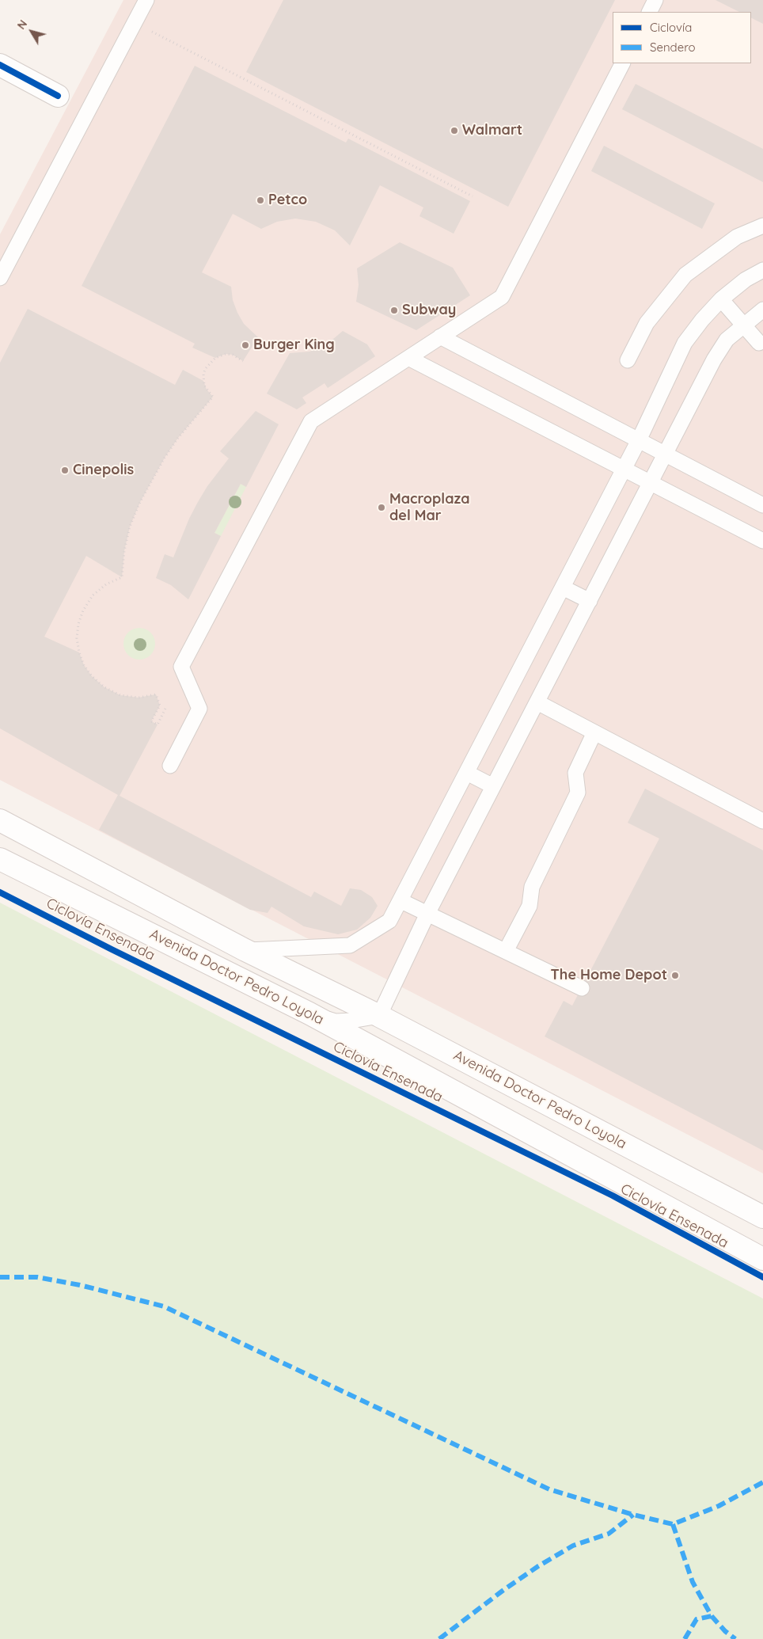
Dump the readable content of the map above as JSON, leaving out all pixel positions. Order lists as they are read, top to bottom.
{
  "streets": {
    "main road": ["Avenida Doctor Pedro Loyola"],
    "cycle path": ["Ciclovía Ensenada"]
  },
  "places": [
    "Walmart",
    "Petco",
    "Subway",
    "Burger King",
    "Cinepolis",
    "Macroplaza del Mar",
    "The Home Depot"
  ],
  "legend": ["Ciclovía", "Sendero"],
  "north": "top left"
}
